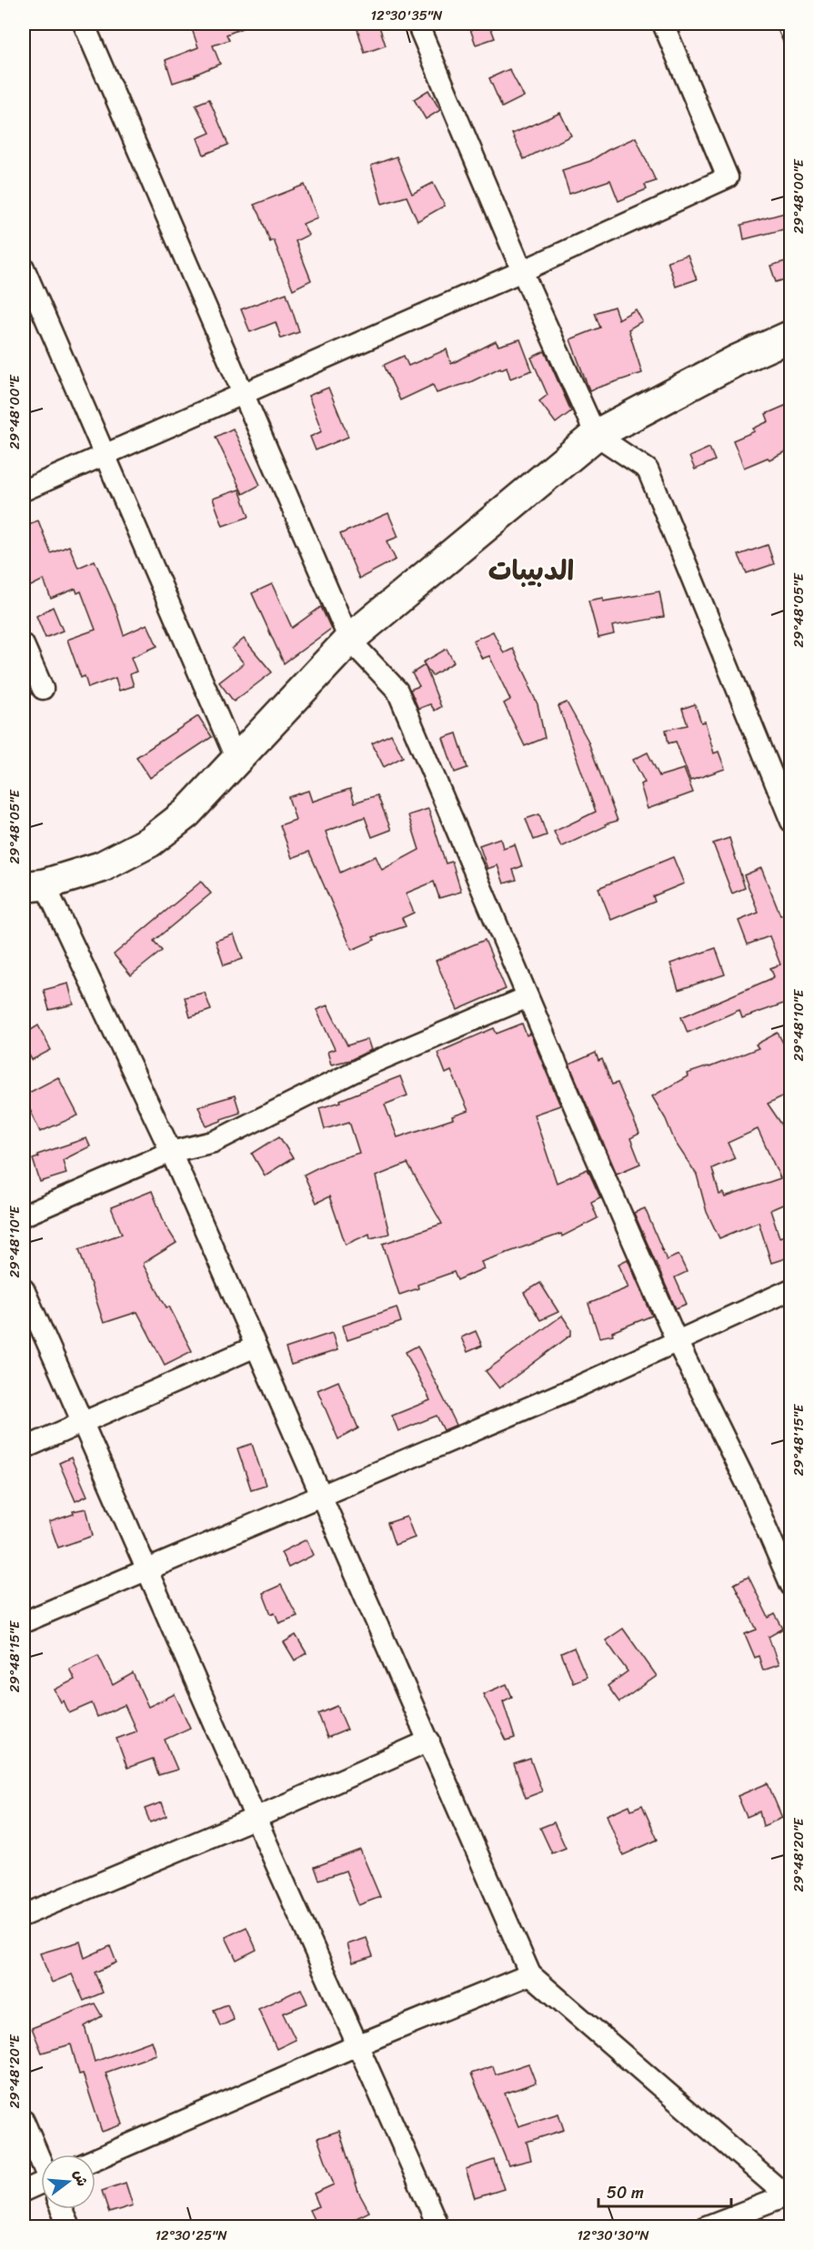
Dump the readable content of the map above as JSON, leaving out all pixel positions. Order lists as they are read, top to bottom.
{
  "districts": ["الدبيبات"],
  "scale_bar": "50 m",
  "north": "right",
  "coordinates": [
    "12°30'35\"N",
    "29°48'00\"E",
    "29°48'05\"E",
    "29°48'10\"E",
    "29°48'15\"E",
    "29°48'20\"E",
    "12°30'25\"N",
    "12°30'30\"N"
  ]
}
